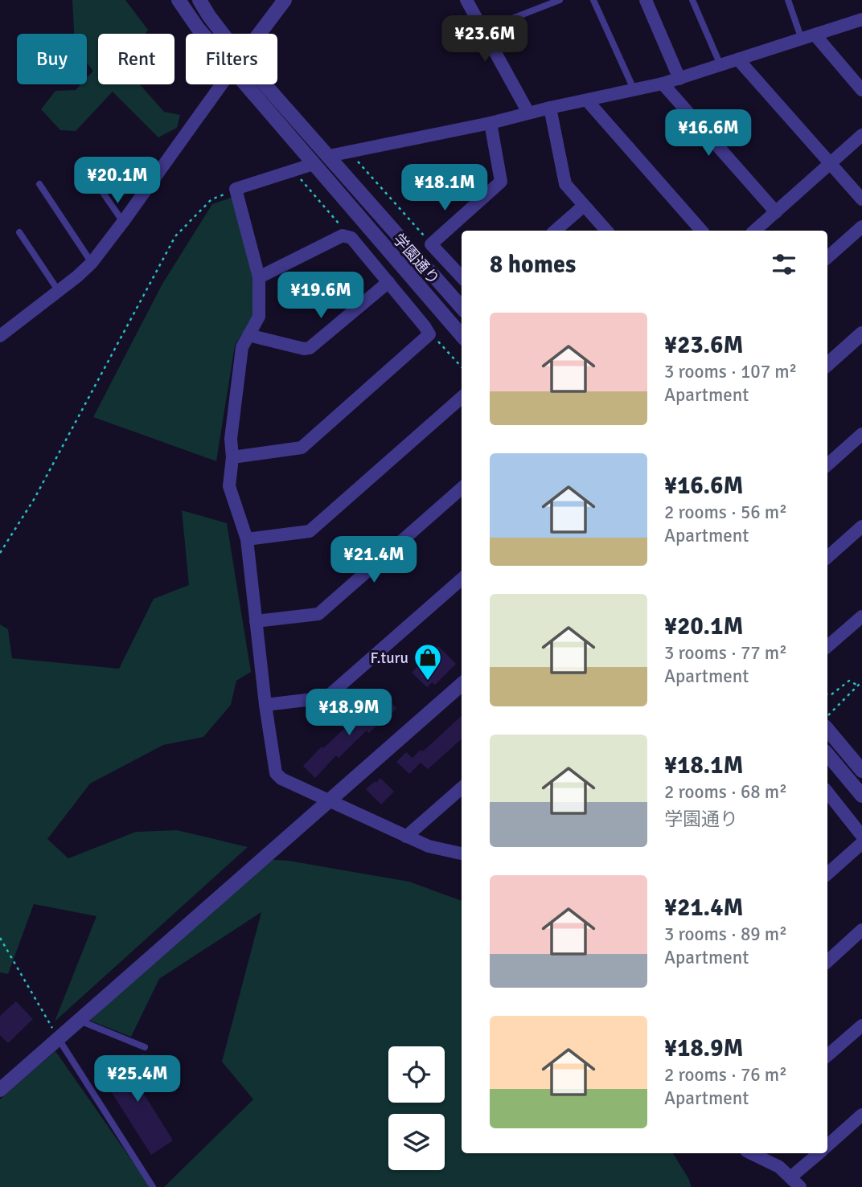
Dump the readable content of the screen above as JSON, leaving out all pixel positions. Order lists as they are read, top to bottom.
{
  "streets": {
    "street": ["学園通り"]
  },
  "places": {
    "shop": ["F.turu"]
  },
  "page": {
    "price": [
      "¥23.6M",
      "¥16.6M",
      "¥20.1M",
      "¥18.1M",
      "¥19.6M",
      "¥21.4M",
      "¥18.9M",
      "¥25.4M"
    ],
    "chip": ["Buy", "Rent", "Filters"],
    "heading": "8 homes",
    "list": [
      {
        "name": "¥23.6M",
        "note": "3 rooms · 107 m² · Apartment"
      },
      {
        "name": "¥16.6M",
        "note": "2 rooms · 56 m² · Apartment"
      },
      {
        "name": "¥20.1M",
        "note": "3 rooms · 77 m² · Apartment"
      },
      {
        "name": "¥18.1M",
        "note": "2 rooms · 68 m² · 学園通り"
      },
      {
        "name": "¥21.4M",
        "note": "3 rooms · 89 m² · Apartment"
      },
      {
        "name": "¥18.9M",
        "note": "2 rooms · 76 m² · Apartment"
      }
    ]
  }
}
